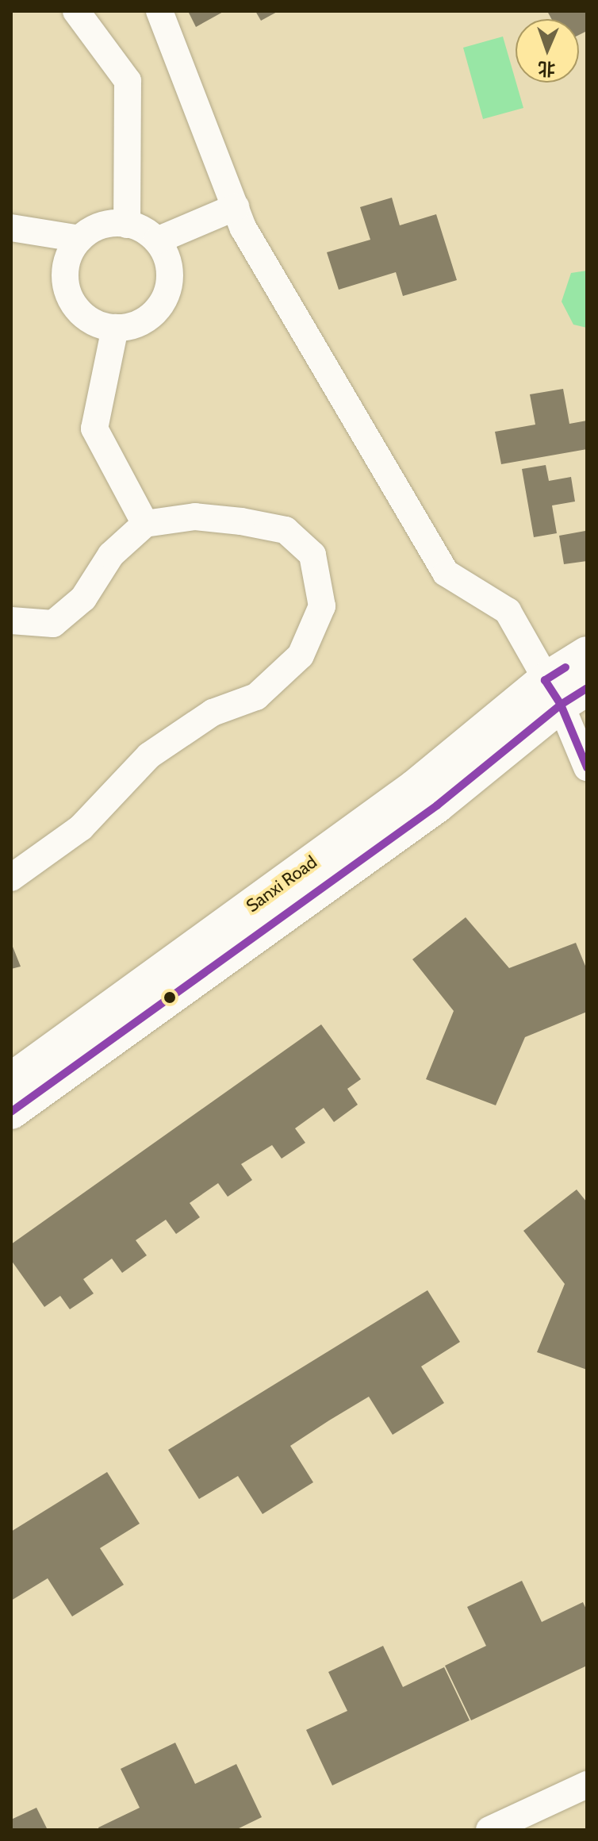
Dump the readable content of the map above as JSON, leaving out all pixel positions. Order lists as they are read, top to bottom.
{
  "streets": {
    "main road": ["Sanxi Road"]
  },
  "north": "bottom"
}
